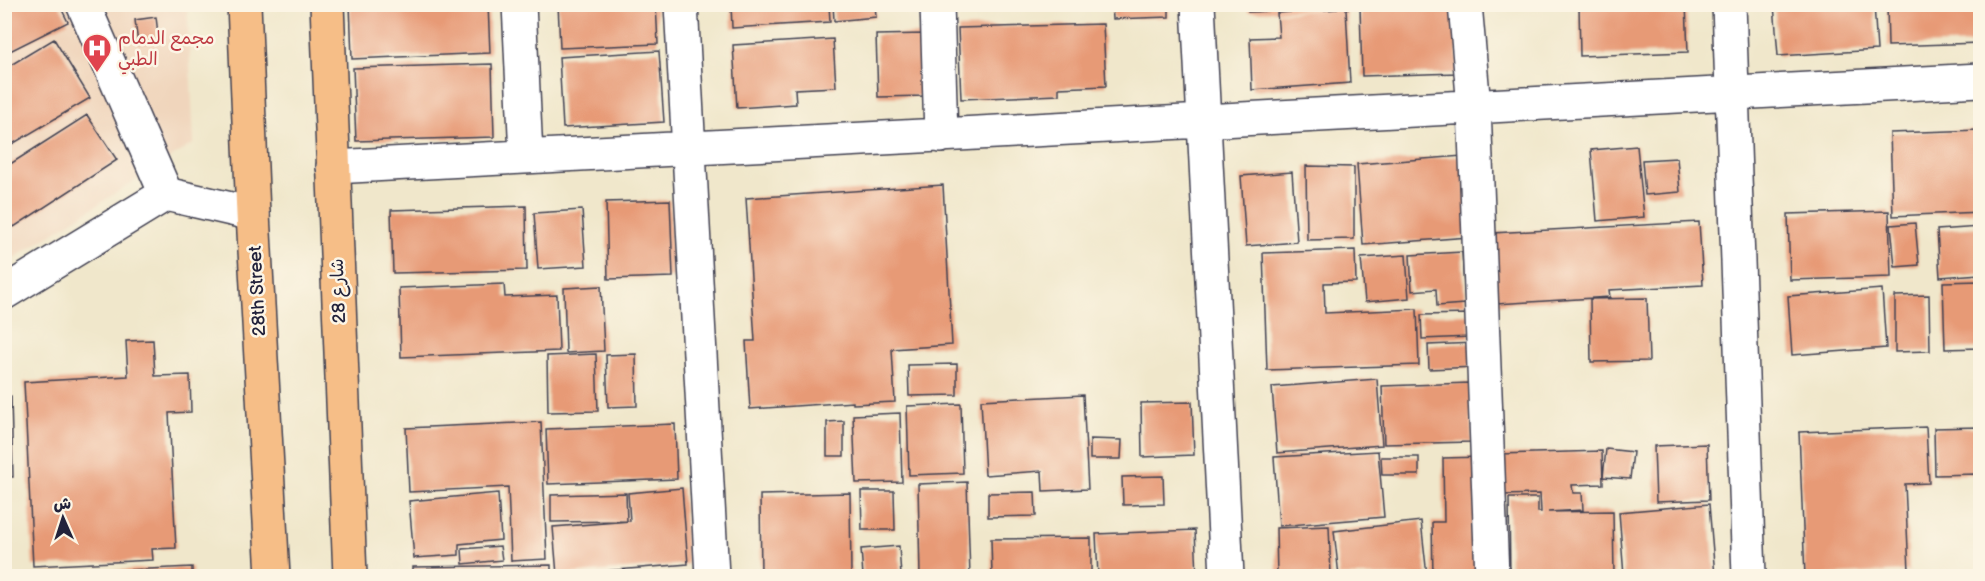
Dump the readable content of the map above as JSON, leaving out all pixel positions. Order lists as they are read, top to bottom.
{
  "streets": {
    "main road": ["28th Street", "شارع 28"]
  },
  "places": {
    "hospital": ["مجمع الدمام الطبي"]
  },
  "north": "top"
}
